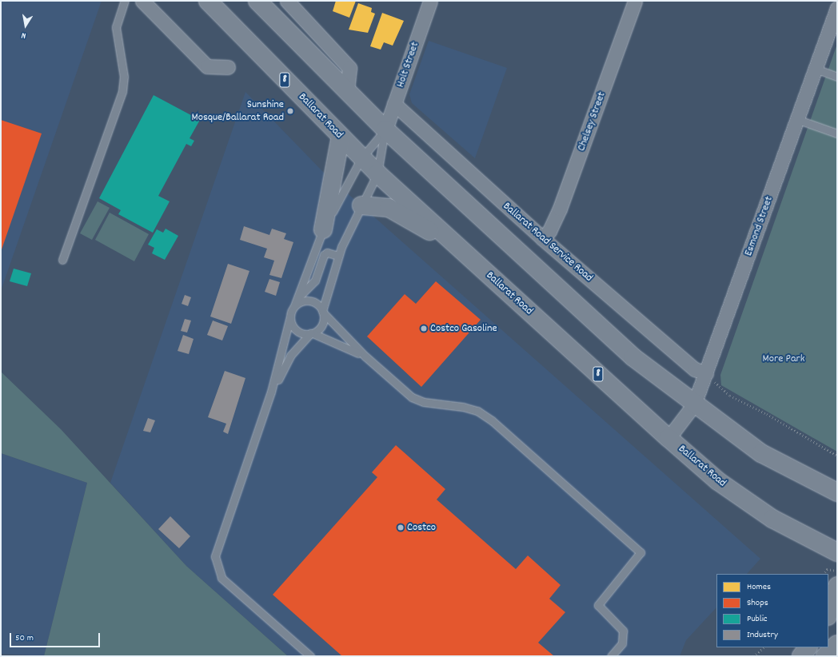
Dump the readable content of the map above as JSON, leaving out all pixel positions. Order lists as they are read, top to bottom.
{
  "streets": {
    "highway": ["8", "Ballarat Road"],
    "street": [
      "Holt Street",
      "Chelsey Street",
      "Esmond Street",
      "Ballarat Road Service Road"
    ]
  },
  "crossings": [
    ["Holt Street", "Ballarat Road Service Road"],
    ["Ballarat Road", "Esmond Street"],
    ["Chelsey Street", "Ballarat Road Service Road"],
    ["Esmond Street", "Ballarat Road Service Road"]
  ],
  "parks": ["More Park"],
  "places": ["Sunshine Mosque/Ballarat Road", "Costco Gasoline", "Costco"],
  "legend": [
    "Homes",
    "Shops",
    "Public",
    "Industry"
  ],
  "scale_bar": "50 m",
  "north": "bottom"
}
